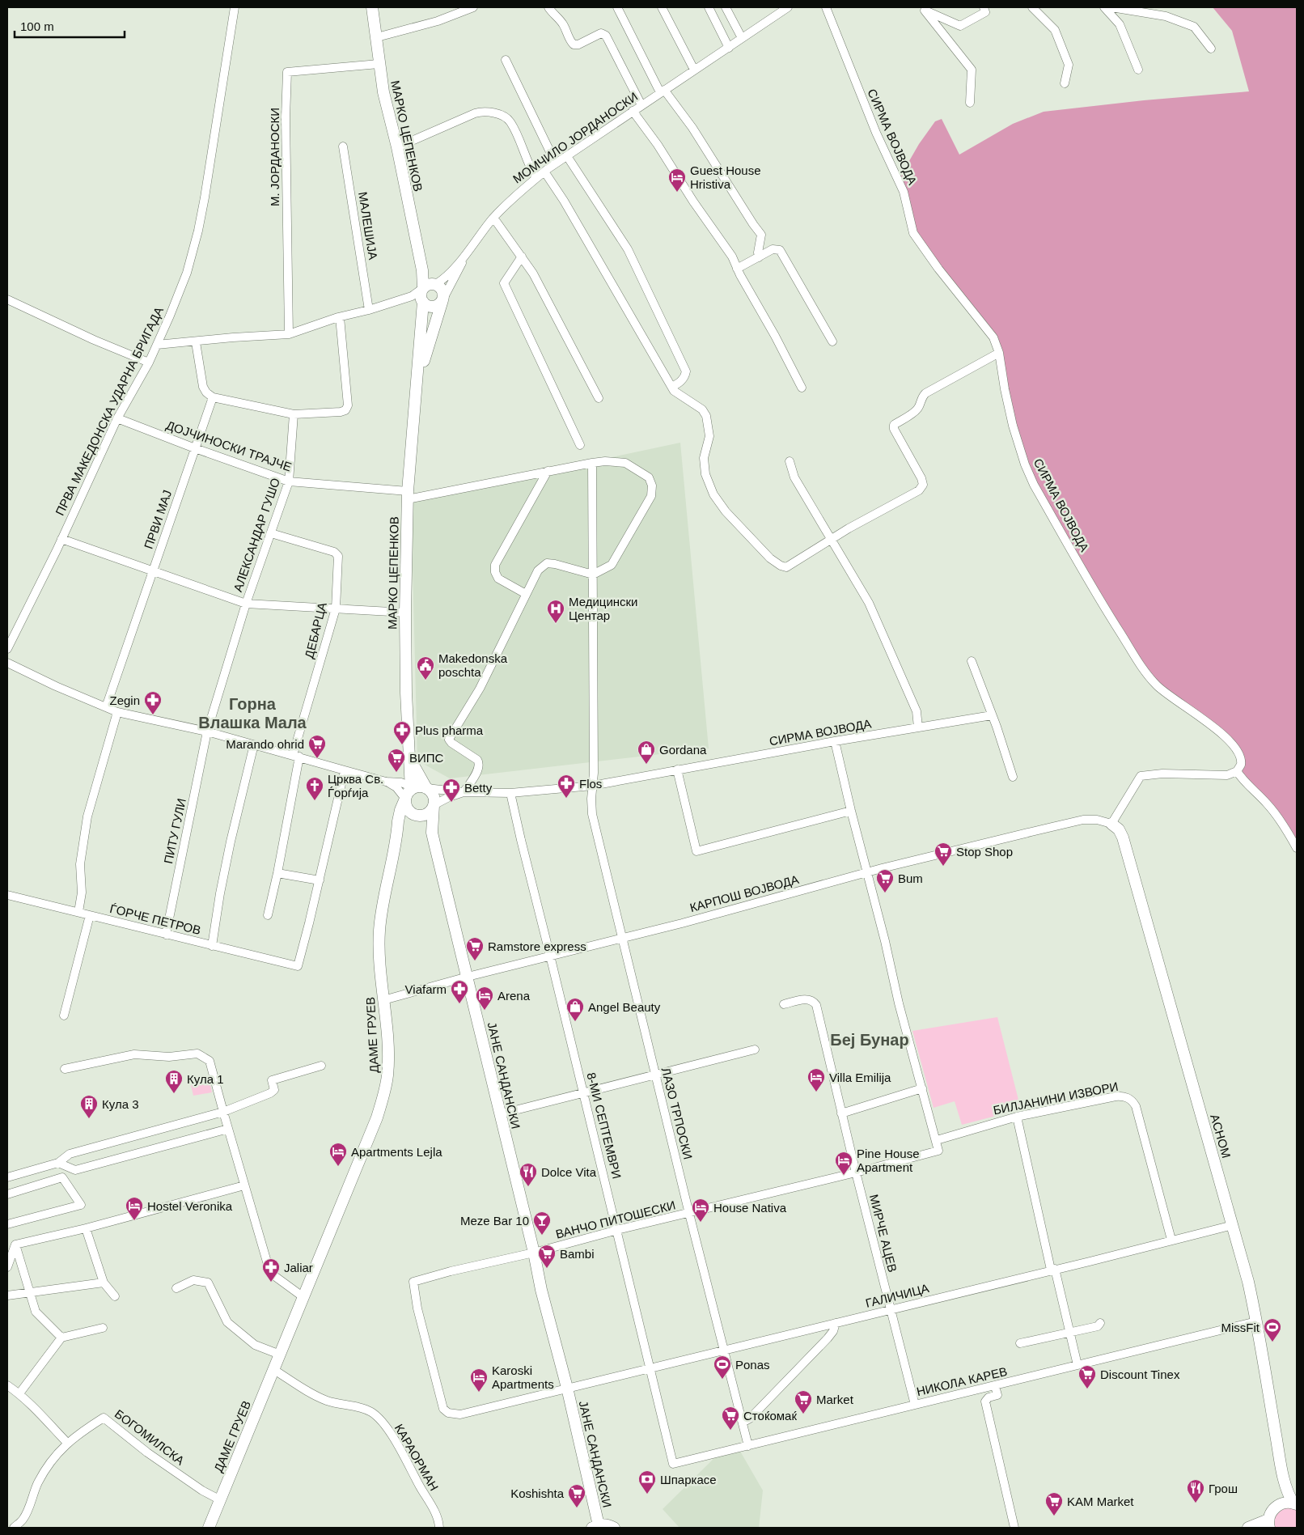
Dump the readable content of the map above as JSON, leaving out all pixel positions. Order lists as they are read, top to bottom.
{
  "streets": {
    "street": [
      "МАРКО ЦЕПЕНКОВ",
      "СИРМА ВОЈВОДА",
      "МОМЧИЛО ЈОРДАНОСКИ",
      "М. ЈОРДАНОСКИ",
      "МАЛЕШИЈА",
      "ПРВА МАКЕДОНСКА УДАРНА БРИГАДА",
      "ДОЈЧИНОСКИ ТРАЈЧЕ",
      "ПРВИ МАЈ",
      "АЛЕКСАНДАР ГУШО",
      "ДЕБАРЦА",
      "ПИТУ ГУЛИ",
      "КАРПОШ ВОЈВОДА",
      "ЃОРЧЕ ПЕТРОВ",
      "ДАМЕ ГРУЕВ",
      "ЈАНЕ САНДАНСКИ",
      "БИЛЈАНИНИ ИЗВОРИ",
      "ЛАЗО ТРПОСКИ",
      "8-МИ СЕПТЕМВРИ",
      "АСНОМ",
      "ВАНЧО ПИТОШЕСКИ",
      "МИРЧЕ АЦЕВ",
      "ГАЛИЧИЦА",
      "НИКОЛА КАРЕВ",
      "БОГОМИЛСКА",
      "КАРАОРМАН"
    ]
  },
  "crossings": [
    ["МАРКО ЦЕПЕНКОВ", "М. ЈОРДАНОСКИ"],
    ["МАРКО ЦЕПЕНКОВ", "ДОЈЧИНОСКИ ТРАЈЧЕ"],
    ["СИРМА ВОЈВОДА", "ДАМЕ ГРУЕВ"],
    ["СИРМА ВОЈВОДА", "ЈАНЕ САНДАНСКИ"],
    ["СИРМА ВОЈВОДА", "ЛАЗО ТРПОСКИ"],
    ["СИРМА ВОЈВОДА", "8-МИ СЕПТЕМВРИ"],
    ["ПРВА МАКЕДОНСКА УДАРНА БРИГАДА", "ДОЈЧИНОСКИ ТРАЈЧЕ"],
    ["ДОЈЧИНОСКИ ТРАЈЧЕ", "ПРВИ МАЈ"],
    ["ДОЈЧИНОСКИ ТРАЈЧЕ", "АЛЕКСАНДАР ГУШО"],
    ["ДОЈЧИНОСКИ ТРАЈЧЕ", "ЛАЗО ТРПОСКИ"],
    ["АЛЕКСАНДАР ГУШО", "ДЕБАРЦА"],
    ["АЛЕКСАНДАР ГУШО", "ПИТУ ГУЛИ"],
    ["ПИТУ ГУЛИ", "ЃОРЧЕ ПЕТРОВ"],
    ["КАРПОШ ВОЈВОДА", "ДАМЕ ГРУЕВ"],
    ["КАРПОШ ВОЈВОДА", "ЈАНЕ САНДАНСКИ"],
    ["КАРПОШ ВОЈВОДА", "ЛАЗО ТРПОСКИ"],
    ["КАРПОШ ВОЈВОДА", "8-МИ СЕПТЕМВРИ"],
    ["КАРПОШ ВОЈВОДА", "АСНОМ"],
    ["ДАМЕ ГРУЕВ", "ЈАНЕ САНДАНСКИ"],
    ["ДАМЕ ГРУЕВ", "БОГОМИЛСКА"],
    ["ДАМЕ ГРУЕВ", "КАРАОРМАН"],
    ["ЈАНЕ САНДАНСКИ", "ВАНЧО ПИТОШЕСКИ"],
    ["ЈАНЕ САНДАНСКИ", "ГАЛИЧИЦА"],
    ["БИЛЈАНИНИ ИЗВОРИ", "ВАНЧО ПИТОШЕСКИ"],
    ["БИЛЈАНИНИ ИЗВОРИ", "ГАЛИЧИЦА"],
    ["ЛАЗО ТРПОСКИ", "ВАНЧО ПИТОШЕСКИ"],
    ["ЛАЗО ТРПОСКИ", "ГАЛИЧИЦА"],
    ["ЛАЗО ТРПОСКИ", "НИКОЛА КАРЕВ"],
    ["8-МИ СЕПТЕМВРИ", "ВАНЧО ПИТОШЕСКИ"],
    ["8-МИ СЕПТЕМВРИ", "ГАЛИЧИЦА"],
    ["8-МИ СЕПТЕМВРИ", "НИКОЛА КАРЕВ"],
    ["АСНОМ", "ГАЛИЧИЦА"],
    ["АСНОМ", "НИКОЛА КАРЕВ"],
    ["ВАНЧО ПИТОШЕСКИ", "МИРЧЕ АЦЕВ"],
    ["МИРЧЕ АЦЕВ", "ГАЛИЧИЦА"],
    ["МИРЧЕ АЦЕВ", "НИКОЛА КАРЕВ"]
  ],
  "districts": ["Горна Влашка Мала", "Беј Бунар"],
  "places": {
    "hotel": [
      "Guest House Hristiva",
      "Arena",
      "Villa Emilija",
      "Apartments Lejla",
      "Pine House Apartment",
      "Hostel Veronika",
      "House Nativa",
      "Karoski Apartments"
    ],
    "hospital": ["Медицински Центар"],
    "public building": ["Makedonska poschta"],
    "pharmacy": [
      "Zegin",
      "Plus pharma",
      "Flos",
      "Betty",
      "Viafarm",
      "Jaliar"
    ],
    "supermarket": [
      "Marando ohrid",
      "ВИПС",
      "Stop Shop",
      "Bum",
      "Ramstore express",
      "Bambi",
      "Discount Tinex",
      "Market",
      "Стоќомаќ",
      "Koshishta",
      "KAM Market"
    ],
    "shop": ["Gordana", "Angel Beauty"],
    "church": ["Црква Св. Ѓoрѓијa"],
    "building": ["Кула 1", "Кула 3"],
    "restaurant": ["Dolce Vita", "Грош"],
    "bar": ["Meze Bar 10"],
    "sports": ["MissFit", "Ponas"],
    "bank": ["Шпаркасе"]
  },
  "scale_bar": "100 m"
}
